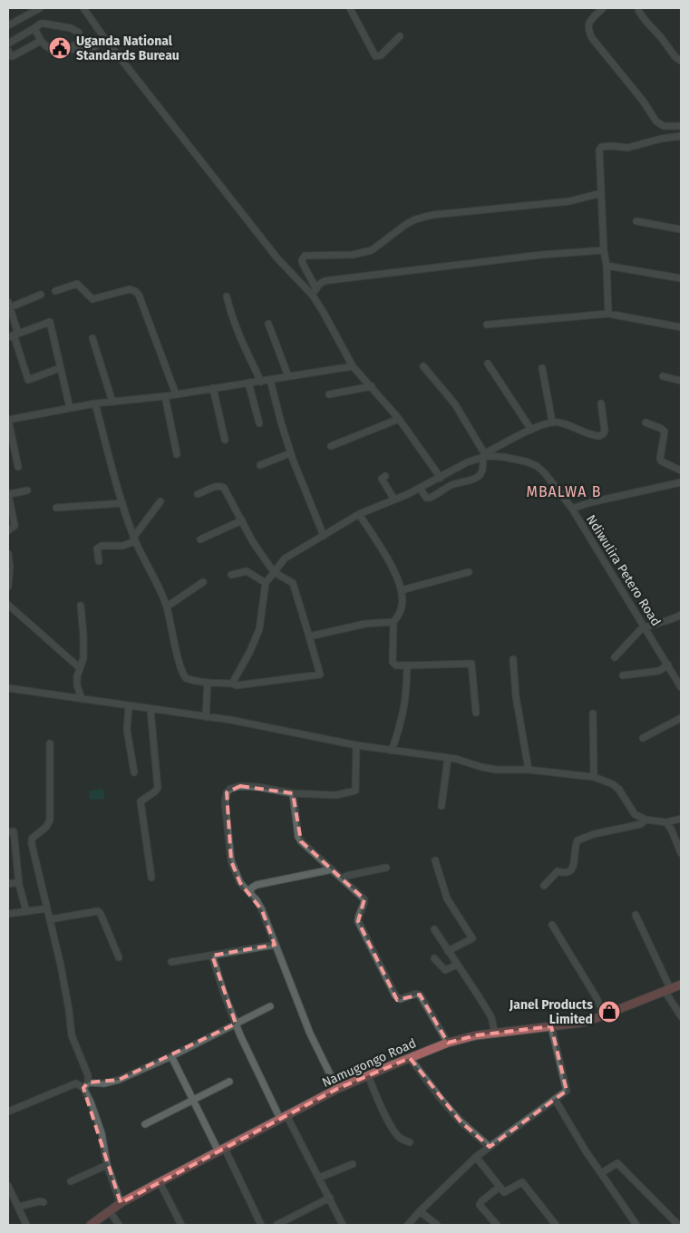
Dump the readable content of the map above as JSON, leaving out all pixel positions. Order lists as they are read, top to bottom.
{
  "streets": {
    "main road": ["Namugongo Road"],
    "street": ["Ndiwulira Petero Road"]
  },
  "districts": ["MBALWA B"],
  "places": {
    "public building": ["Uganda National Standards Bureau"],
    "shop": ["Janel Products Limited"]
  }
}
